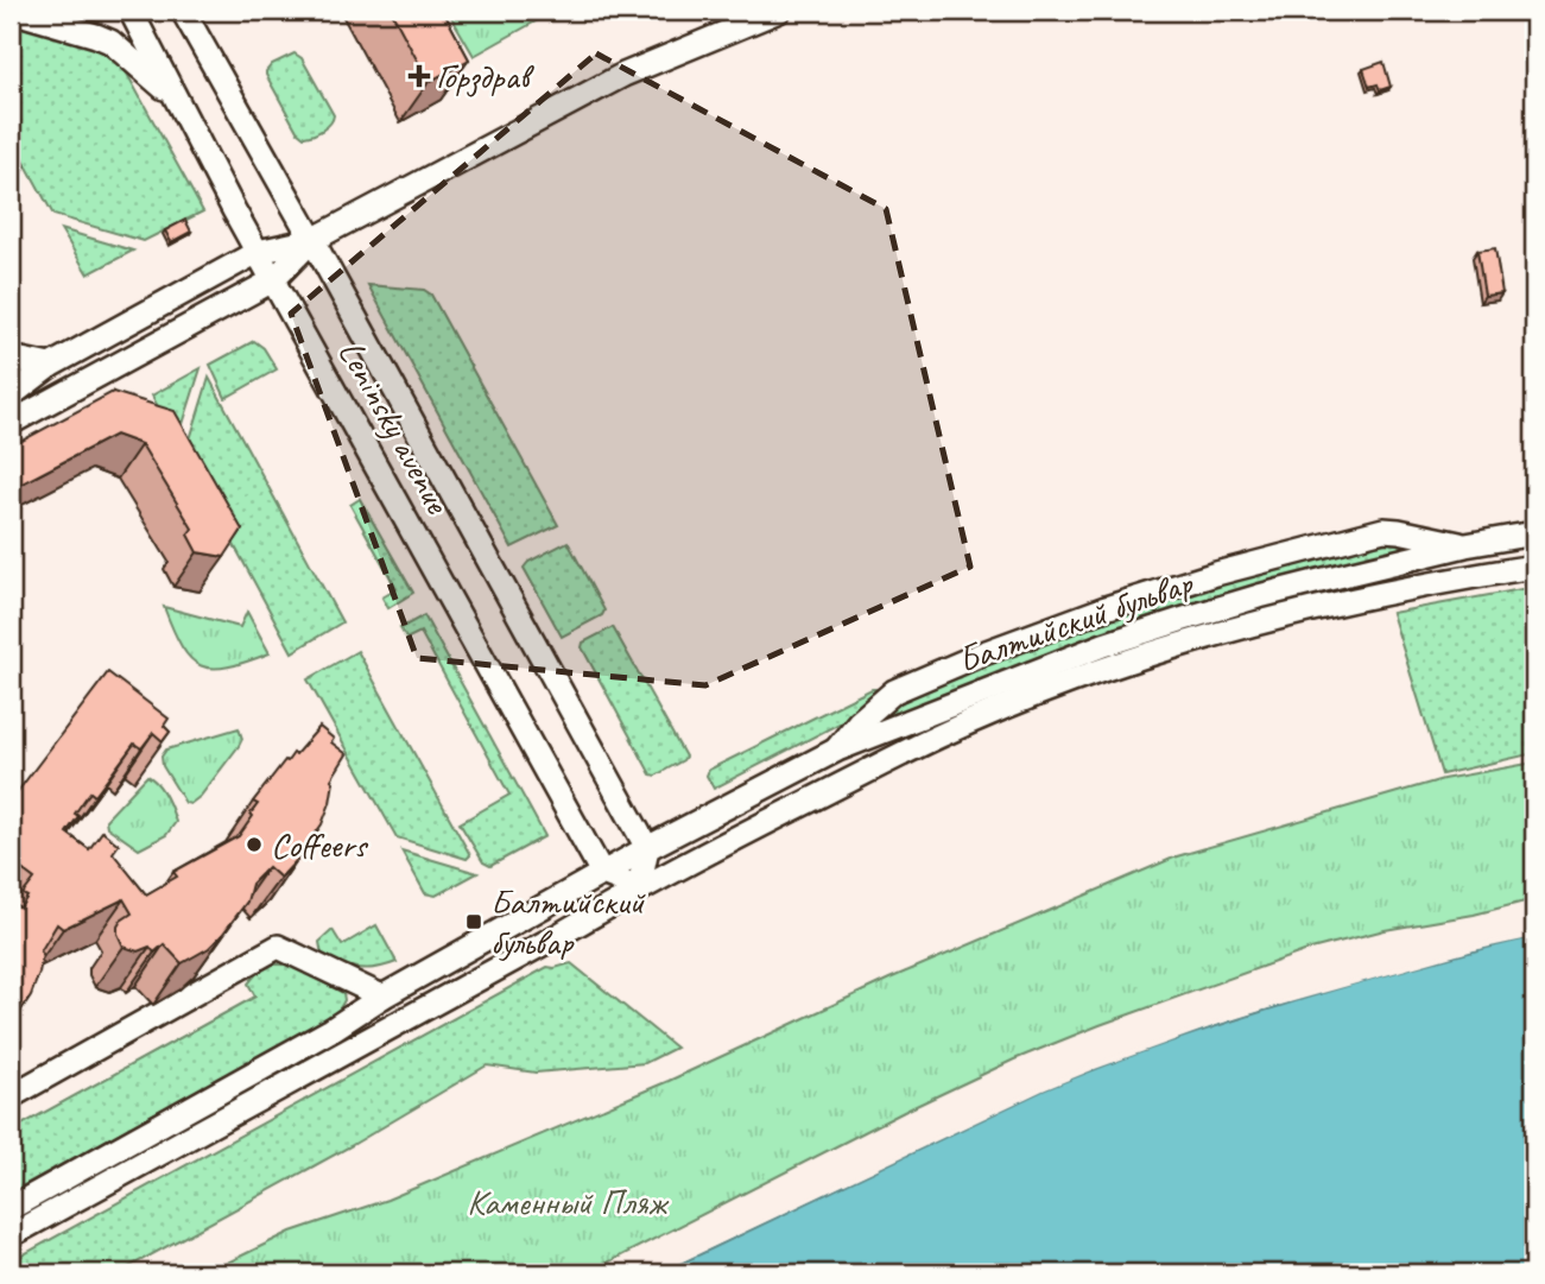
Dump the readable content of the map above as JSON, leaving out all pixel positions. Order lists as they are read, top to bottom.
{
  "streets": {
    "street": ["Leninsky avenue", "Балтийский бульвар"]
  },
  "crossings": [
    ["Leninsky avenue", "Балтийский бульвар"]
  ],
  "parks": ["Каменный Пляж"],
  "places": {
    "health": ["Горздрав"],
    "other": ["Coffeers"],
    "transit": ["Балтийский бульвар"]
  }
}
